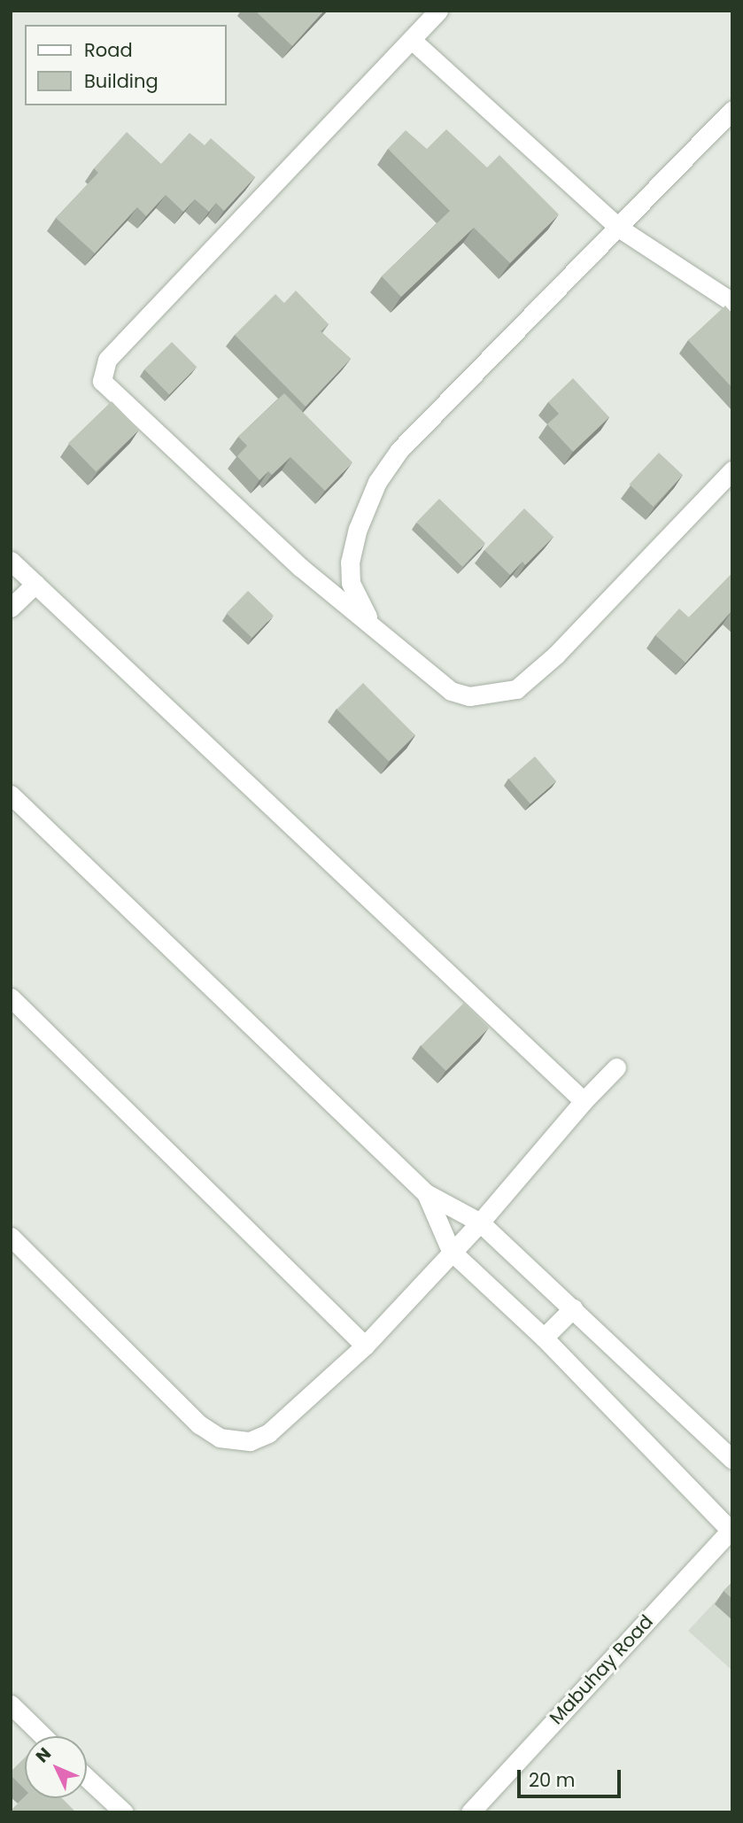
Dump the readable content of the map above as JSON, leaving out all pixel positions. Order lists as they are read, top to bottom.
{
  "streets": {
    "street": ["Mabuhay Road"]
  },
  "legend": ["Road", "Building"],
  "scale_bar": "20 m",
  "north": "top left"
}
